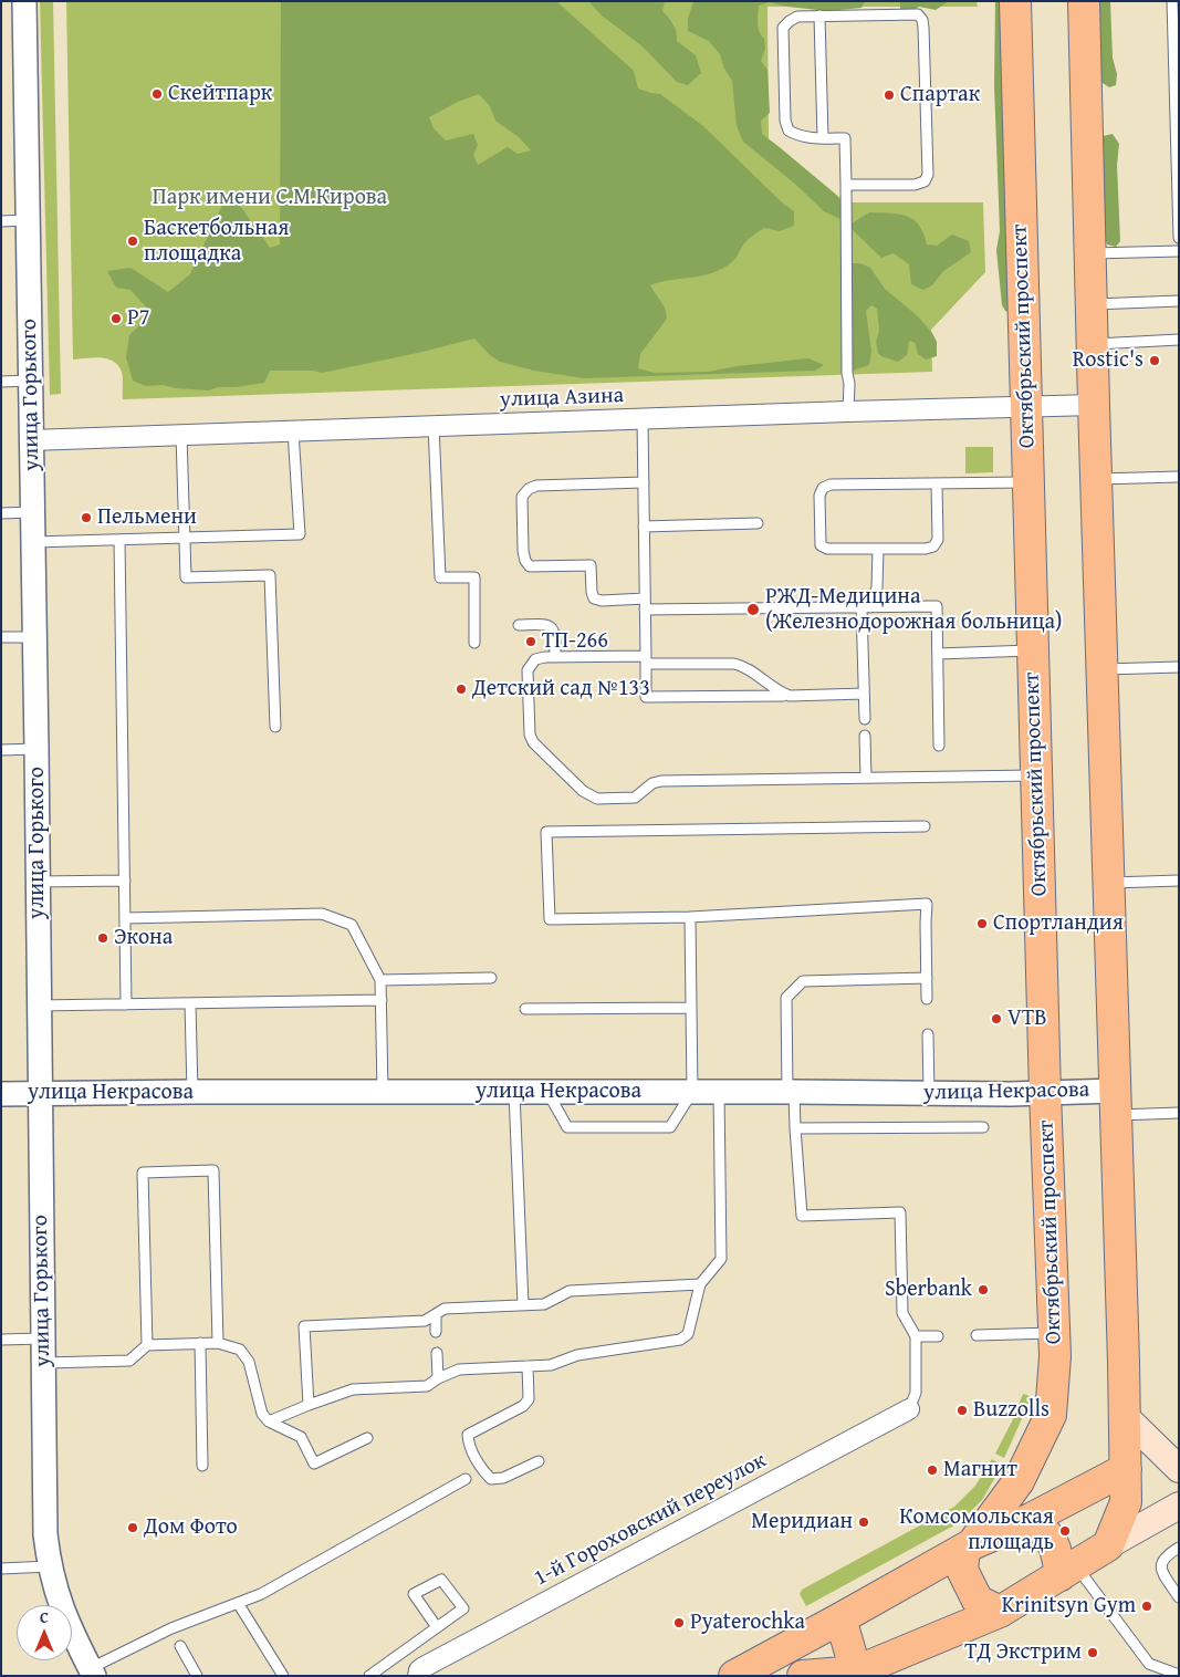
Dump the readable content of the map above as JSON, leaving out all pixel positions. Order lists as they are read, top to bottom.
{
  "streets": {
    "main road": ["Октябрьский проспект"],
    "street": [
      "улица Горького",
      "улица Азина",
      "улица Некрасова",
      "1-й Гороховский переулок"
    ]
  },
  "crossings": [
    ["Октябрьский проспект", "улица Азина"],
    ["Октябрьский проспект", "улица Некрасова"],
    ["улица Горького", "улица Азина"],
    ["улица Горького", "улица Некрасова"]
  ],
  "parks": ["Парк имени С.М.Кирова"],
  "places": [
    "Скейтпарк",
    "Спартак",
    "Баскетбольная площадка",
    "Р7",
    "Rostiс's",
    "Пельмени",
    "РЖД-Медицина (Железнодорожная больница)",
    "ТП-266",
    "Детский сад №133",
    "Спортландия",
    "Экона",
    "VTB",
    "Sberbank",
    "Buzzolls",
    "Магнит",
    "Меридиан",
    "Дом Фото",
    "Комсомольская площадь",
    "Krinitsyn Gym",
    "Pyaterochka",
    "ТД Экстрим"
  ],
  "north": "top"
}
